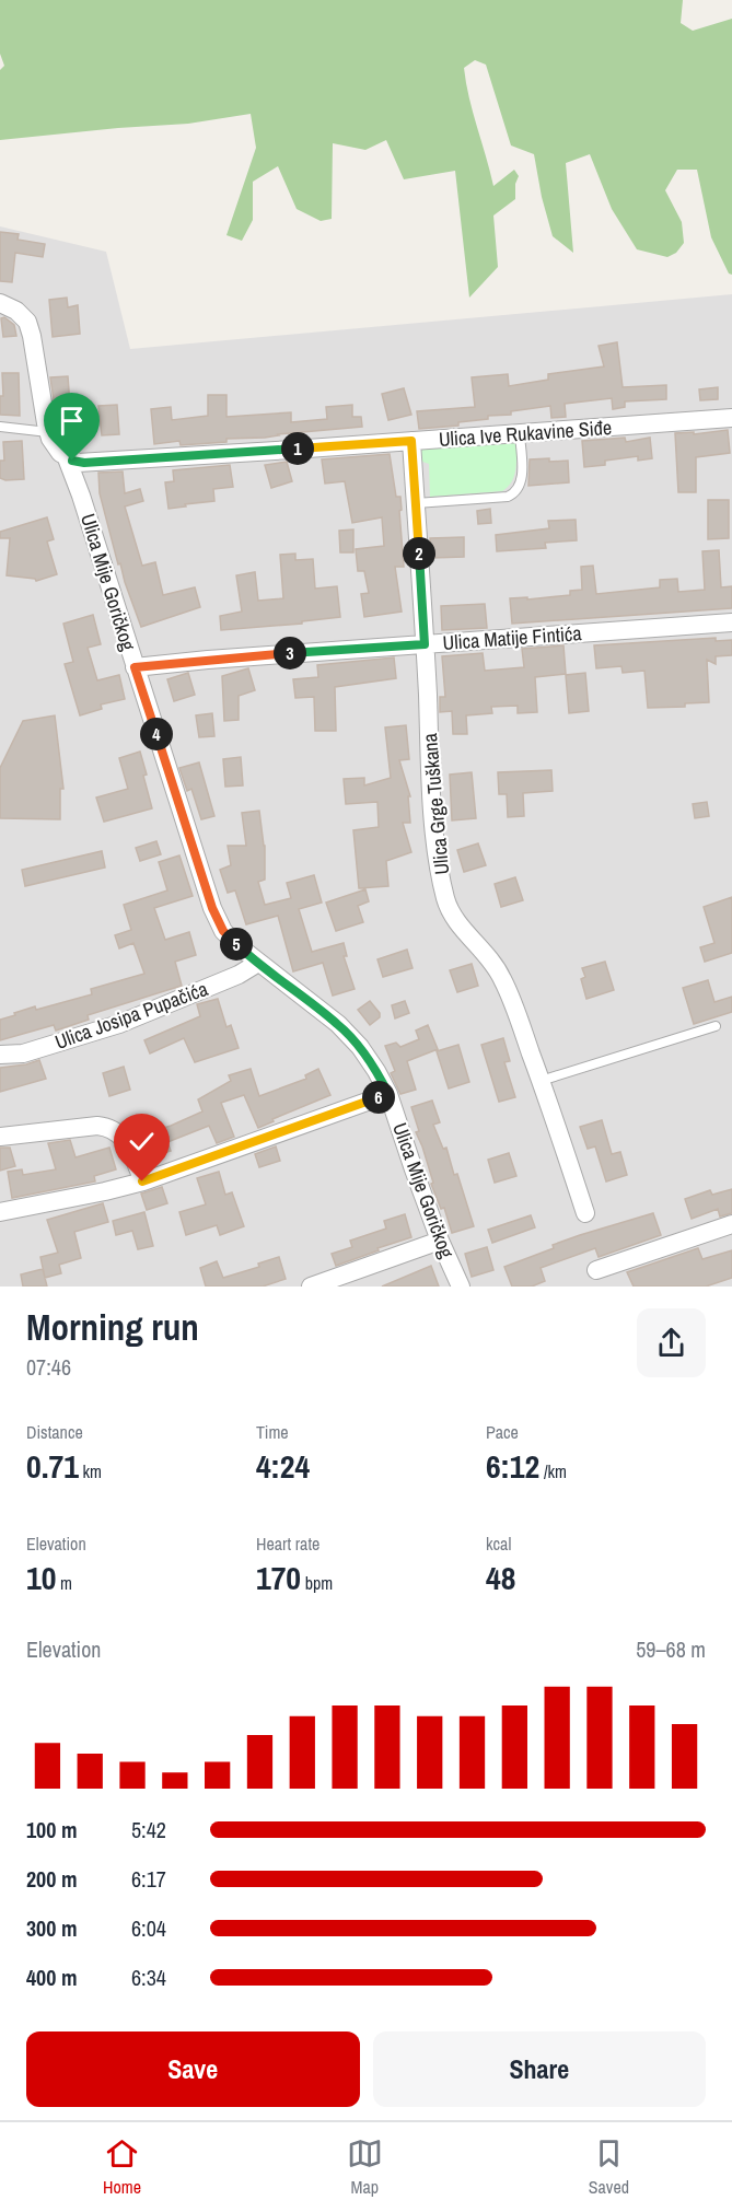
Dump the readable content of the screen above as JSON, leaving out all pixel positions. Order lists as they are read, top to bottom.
{
  "streets": {
    "street": [
      "Ulica Ive Rukavine Siđe",
      "Ulica Mije Goričkog",
      "Ulica Matije Fintića",
      "Ulica Grge Tuškana",
      "Ulica Josipa Pupačića"
    ]
  },
  "crossings": [
    ["Ulica Ive Rukavine Siđe", "Ulica Mije Goričkog"],
    ["Ulica Ive Rukavine Siđe", "Ulica Grge Tuškana"],
    ["Ulica Mije Goričkog", "Ulica Matije Fintića"],
    ["Ulica Mije Goričkog", "Ulica Josipa Pupačića"],
    ["Ulica Matije Fintića", "Ulica Grge Tuškana"]
  ],
  "page": {
    "pins": [
      "1",
      "2",
      "3",
      "4",
      "5",
      "6"
    ],
    "heading": ["Morning run", "07:46"],
    "stats": [
      ["Distance", "0.71 km"],
      ["Time", "4:24"],
      ["Pace", "6:12 /km"],
      ["Elevation", "10 m"],
      ["Heart rate", "170 bpm"],
      ["kcal", "48"]
    ],
    "chart": ["Elevation", "59–68 m"],
    "list": [
      {
        "name": "100 m",
        "note": "5:42"
      },
      {
        "name": "200 m",
        "note": "6:17"
      },
      {
        "name": "300 m",
        "note": "6:04"
      },
      {
        "name": "400 m",
        "note": "6:34"
      }
    ],
    "buttons": ["Save", "Share"],
    "tabs": ["Home", "Map", "Saved"]
  }
}
